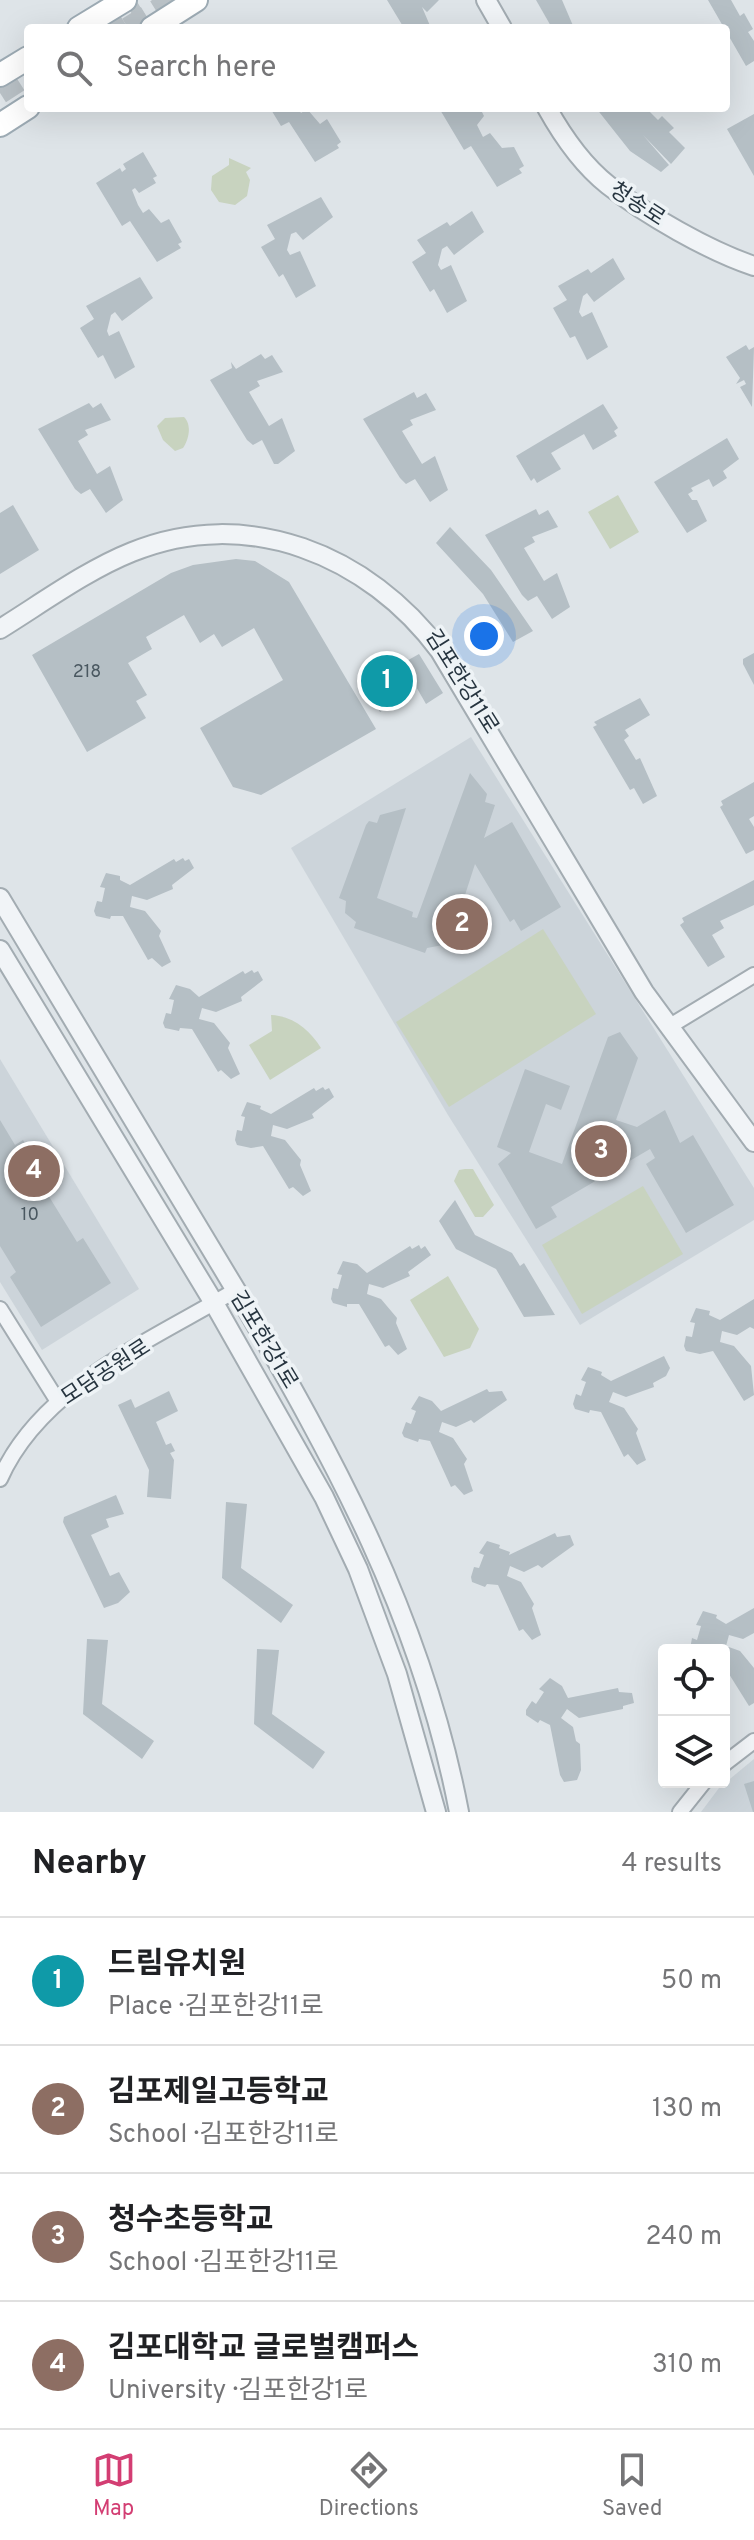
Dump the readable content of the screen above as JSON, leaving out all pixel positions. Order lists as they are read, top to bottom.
{
  "streets": {
    "street": [
      "청송로",
      "김포한강11로",
      "김포한강1로",
      "모담공원로"
    ]
  },
  "crossings": [
    ["김포한강1로", "모담공원로"]
  ],
  "house_numbers": ["218", "10"],
  "page": {
    "search": "Search here",
    "pins": [
      "1",
      "2",
      "3",
      "4"
    ],
    "heading": ["Nearby", "4 results"],
    "list": [
      {
        "mark": "1",
        "name": "드림유치원",
        "note": "Place · 김포한강11로",
        "value": "50 m"
      },
      {
        "mark": "2",
        "name": "김포제일고등학교",
        "note": "School · 김포한강11로",
        "value": "130 m"
      },
      {
        "mark": "3",
        "name": "청수초등학교",
        "note": "School · 김포한강11로",
        "value": "240 m"
      },
      {
        "mark": "4",
        "name": "김포대학교 글로벌캠퍼스",
        "note": "University · 김포한강1로",
        "value": "310 m"
      }
    ],
    "nav": ["Map", "Directions", "Saved"]
  }
}
